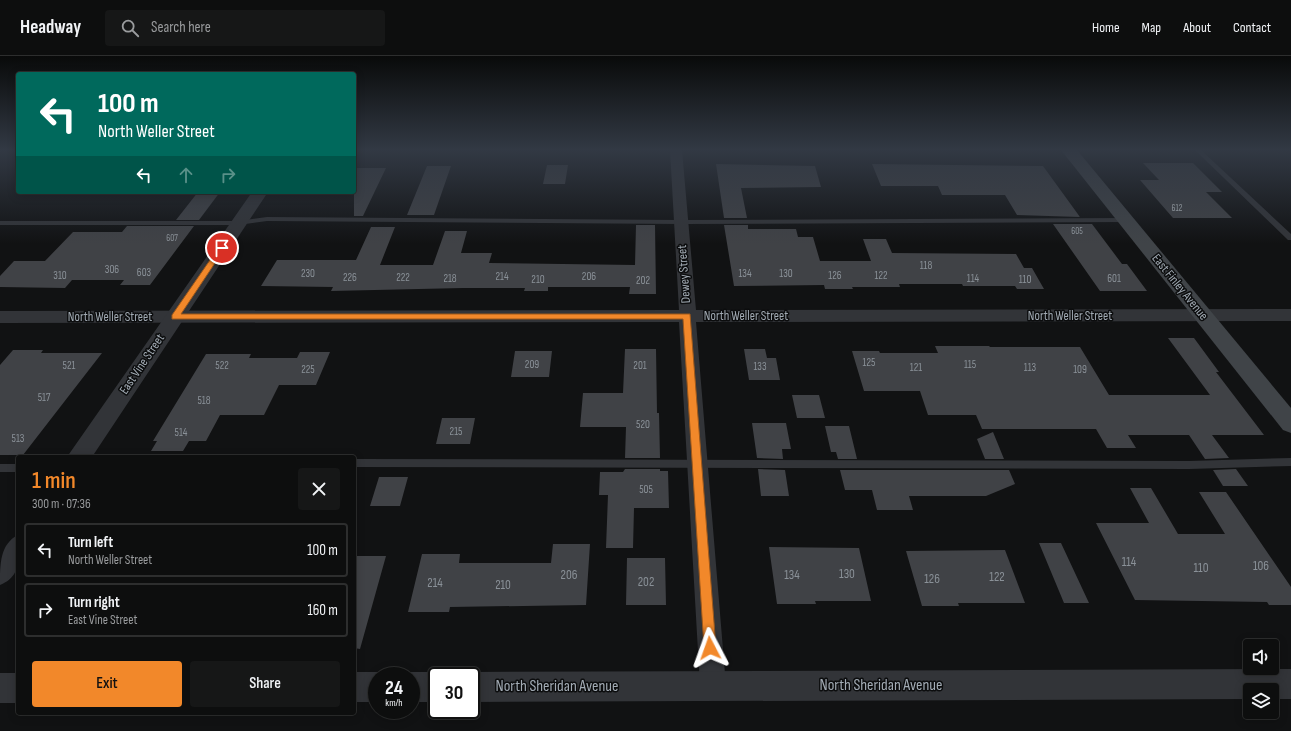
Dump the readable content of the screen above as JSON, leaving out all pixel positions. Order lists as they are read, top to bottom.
{
  "streets": {
    "main road": ["East Finley Avenue"],
    "street": [
      "Dewey Street",
      "North Weller Street",
      "East Vine Street",
      "North Sheridan Avenue"
    ]
  },
  "crossings": [
    ["Dewey Street", "North Weller Street"],
    ["Dewey Street", "North Sheridan Avenue"],
    ["East Finley Avenue", "North Weller Street"],
    ["North Weller Street", "East Vine Street"]
  ],
  "house_numbers": [
    "612",
    "605",
    "607",
    "118",
    "306",
    "603",
    "230",
    "134",
    "130",
    "310",
    "126",
    "122",
    "214",
    "206",
    "226",
    "222",
    "218",
    "114",
    "601",
    "210",
    "110",
    "202",
    "125",
    "209",
    "115",
    "521",
    "522",
    "201",
    "133",
    "121",
    "113",
    "225",
    "109",
    "517",
    "518",
    "520",
    "215",
    "514",
    "513",
    "505",
    "114",
    "106",
    "110",
    "130",
    "206",
    "134",
    "122",
    "126",
    "202",
    "214",
    "210"
  ],
  "page": {
    "header": "Headway",
    "search": "Search here",
    "nav": [
      "Home",
      "Map",
      "About",
      "Contact"
    ],
    "turn": ["100 m", "North Weller Street"],
    "heading": ["1 min", "300 m · 07:36"],
    "list": [
      {
        "name": "Turn left",
        "note": "North Weller Street",
        "value": "100 m"
      },
      {
        "name": "Turn right",
        "note": "East Vine Street",
        "value": "160 m"
      }
    ],
    "buttons": ["Exit", "Share"],
    "speed": "24 km/h",
    "limit": "30"
  }
}
